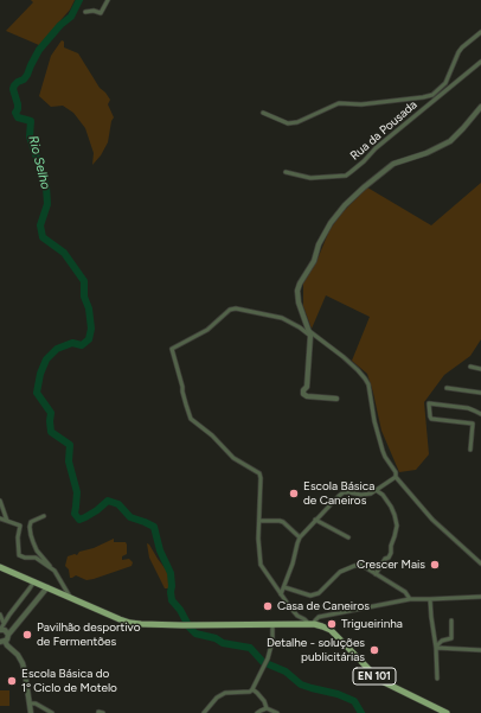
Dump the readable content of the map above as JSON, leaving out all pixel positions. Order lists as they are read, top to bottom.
{
  "streets": {
    "main road": ["EN 101"],
    "street": ["Rua da Pousada"]
  },
  "water": ["Rio Selho"],
  "places": [
    "Escola Básica de Caneiros",
    "Crescer Mais",
    "Casa de Caneiros",
    "Trigueirinha",
    "Pavilhão desportivo de Fermentões",
    "Detalhe - soluções publicitárias",
    "Escola Básica do 1º Ciclo de Motelo"
  ]
}
